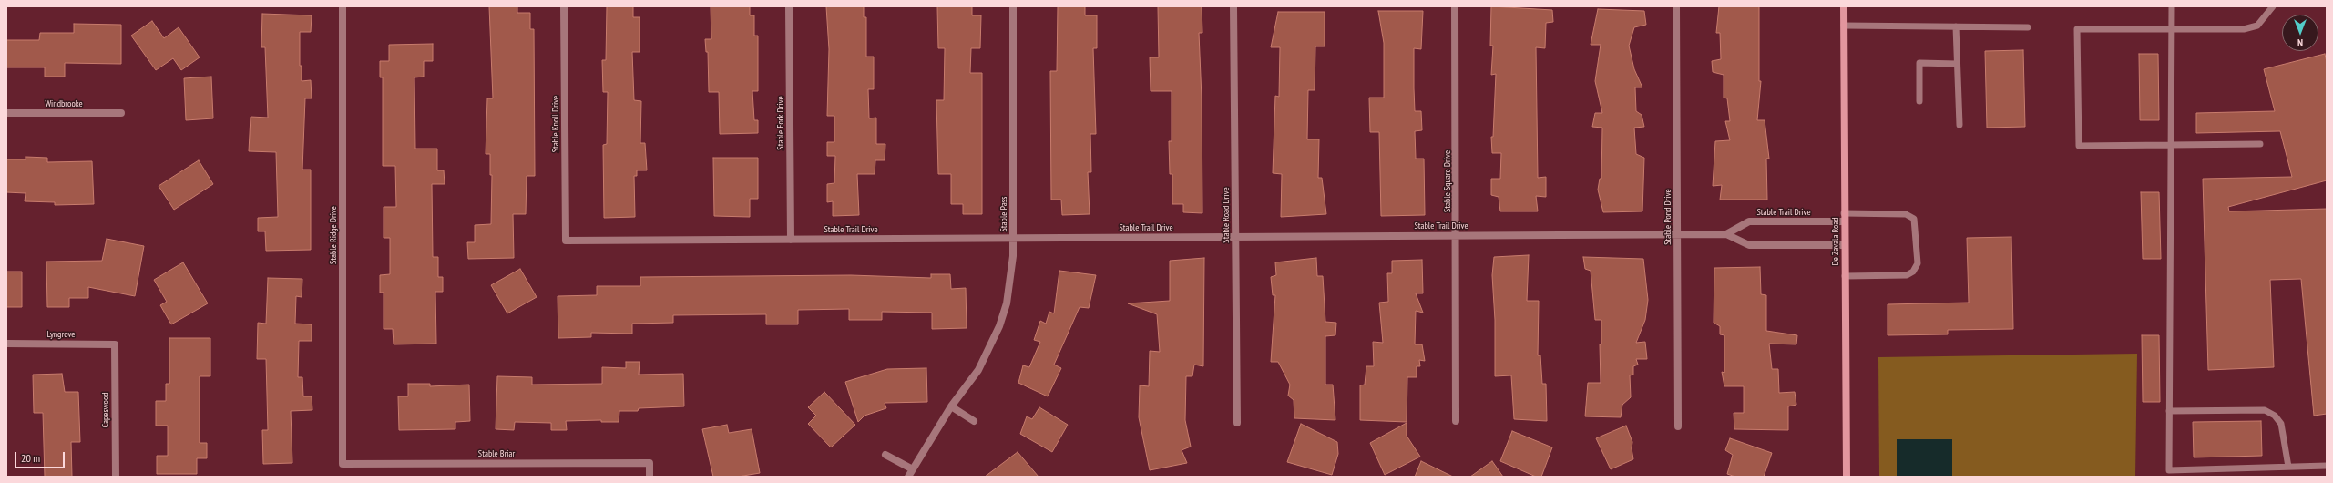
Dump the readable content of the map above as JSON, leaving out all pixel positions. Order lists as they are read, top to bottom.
{
  "streets": {
    "main road": ["De Zavala Road"],
    "street": [
      "Windbrooke",
      "Stable Fork Drive",
      "Stable Knoll Drive",
      "Stable Square Drive",
      "Stable Trail Drive",
      "Stable Pass",
      "Stable Road Drive",
      "Stable Pond Drive",
      "Stable Ridge Drive",
      "Lyngrove",
      "Capeswood",
      "Stable Briar"
    ]
  },
  "crossings": [
    ["Stable Fork Drive", "Stable Trail Drive"],
    ["Stable Knoll Drive", "Stable Trail Drive"],
    ["Stable Square Drive", "Stable Trail Drive"],
    ["Stable Trail Drive", "Stable Pass"],
    ["Stable Trail Drive", "Stable Road Drive"],
    ["Stable Trail Drive", "Stable Pond Drive"],
    ["Stable Trail Drive", "De Zavala Road"],
    ["Stable Ridge Drive", "Stable Briar"],
    ["Lyngrove", "Capeswood"]
  ],
  "scale_bar": "20 m",
  "north": "bottom"
}
